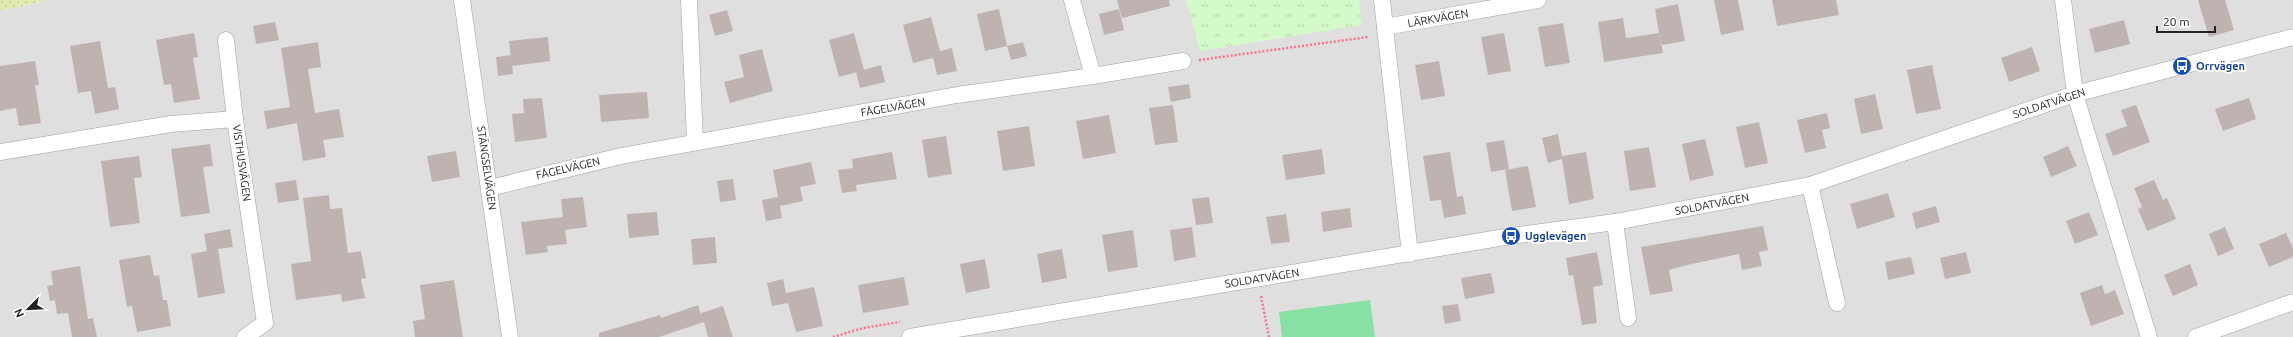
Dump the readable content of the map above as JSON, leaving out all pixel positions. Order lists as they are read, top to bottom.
{
  "streets": {
    "street": [
      "LÄRKVÄGEN",
      "SOLDATVÄGEN",
      "FÅGELVÄGEN",
      "VISTHUSVÄGEN",
      "STÄNGSELVÄGEN"
    ]
  },
  "crossings": [
    ["FÅGELVÄGEN", "STÄNGSELVÄGEN"]
  ],
  "places": {
    "bus stop": ["Orrvägen", "Ugglevägen"]
  },
  "scale_bar": "20 m",
  "north": "bottom left"
}
